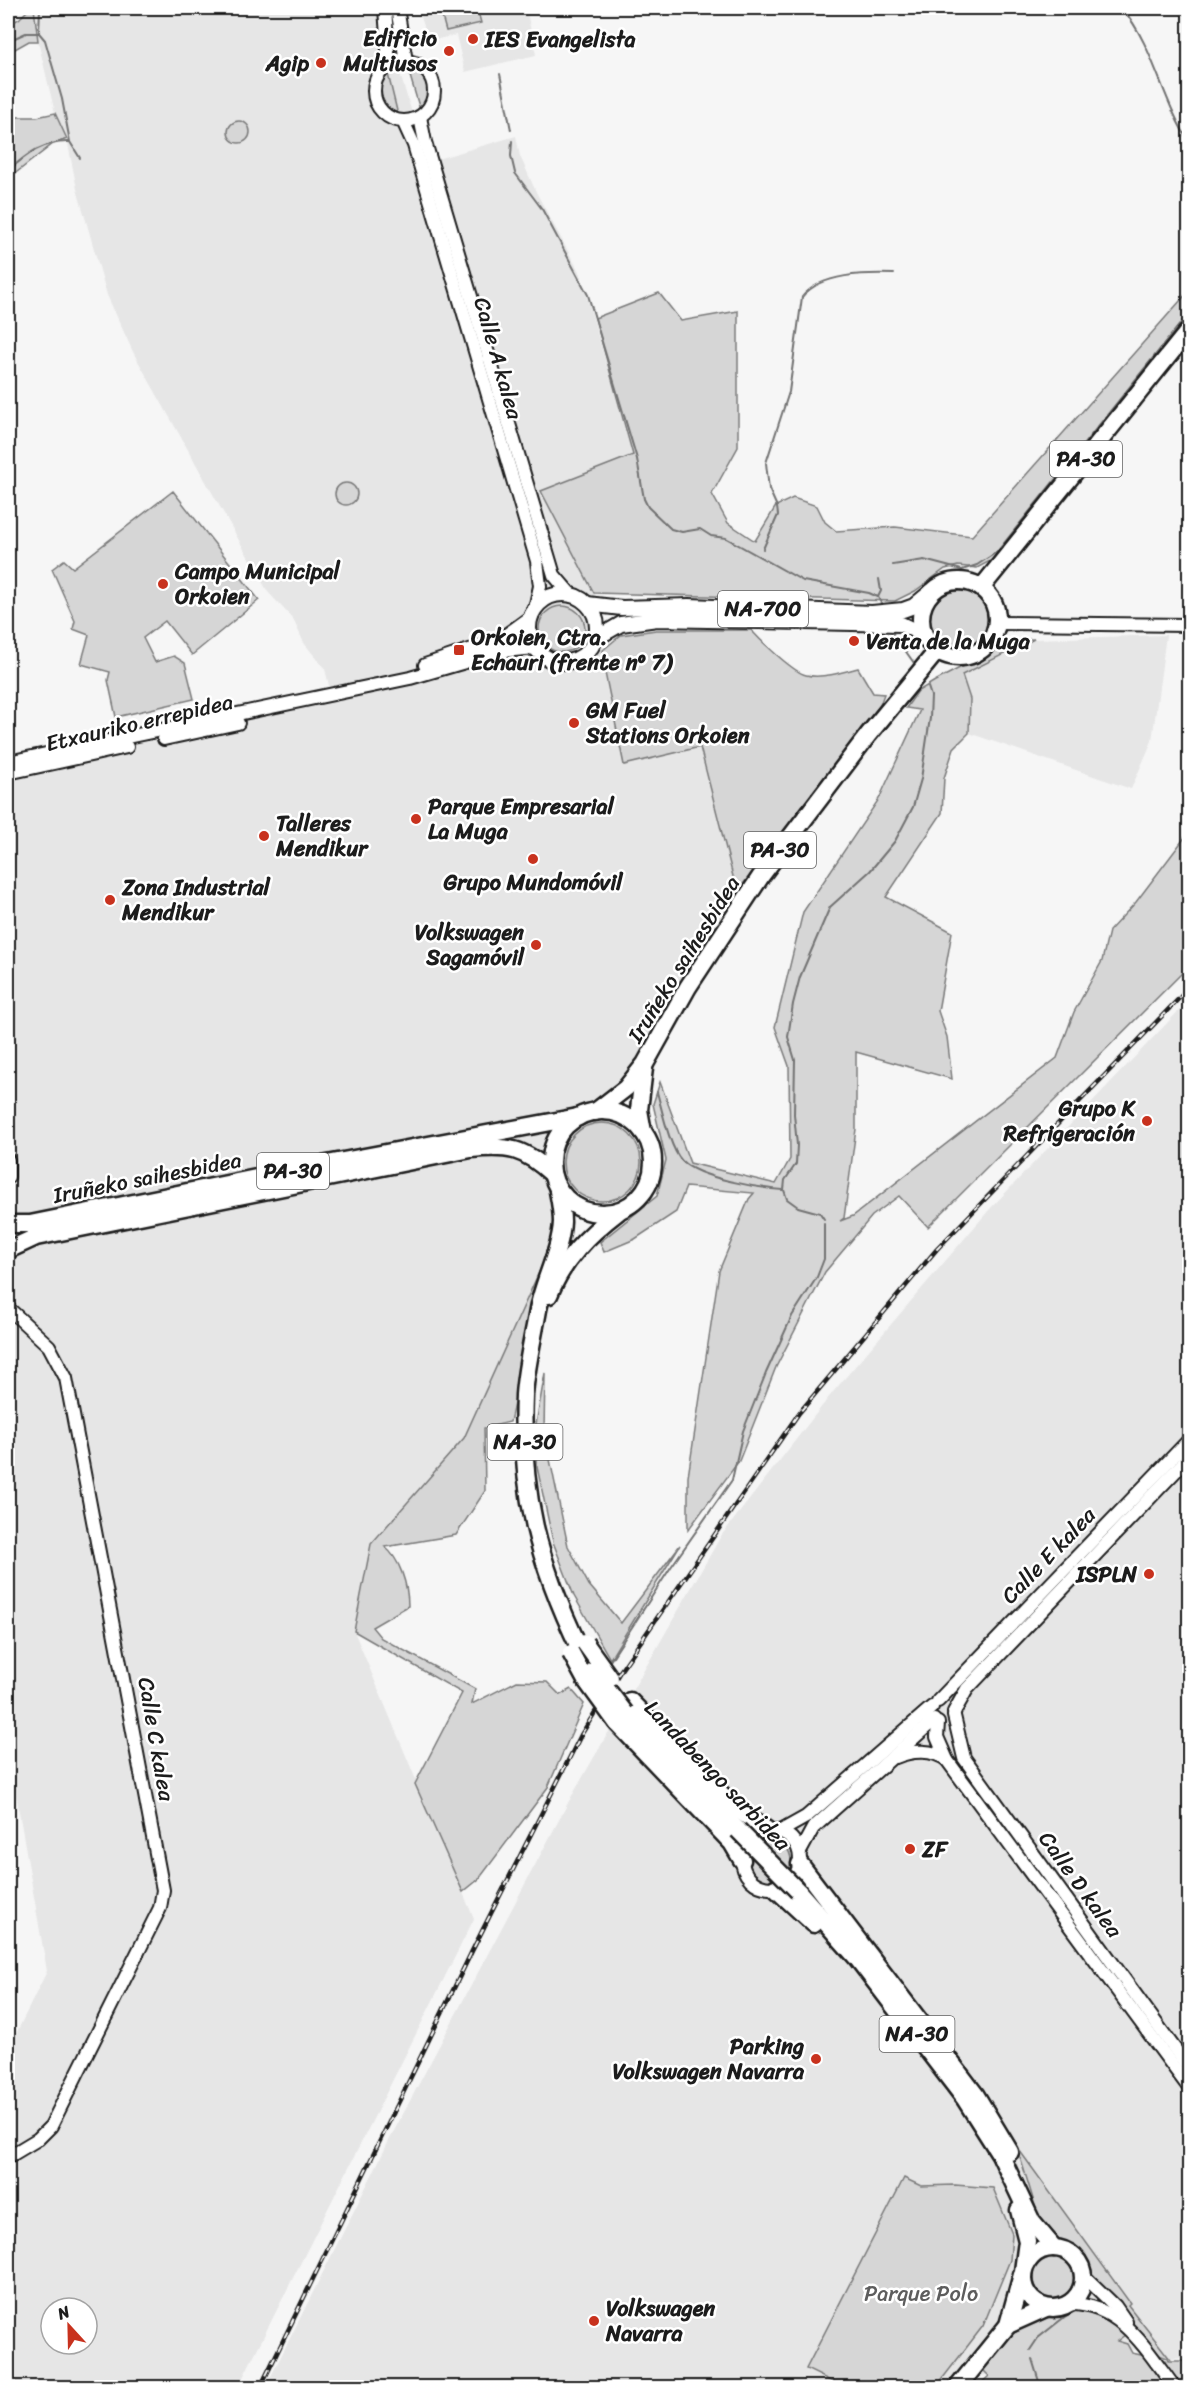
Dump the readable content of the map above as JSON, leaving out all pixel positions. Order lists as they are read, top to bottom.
{
  "streets": {
    "highway": [
      "PA-30",
      "Iruñeko saihesbidea",
      "NA-30",
      "Landabengo sarbidea"
    ],
    "main road": ["NA-700"],
    "street": [
      "Calle A kalea",
      "Etxauriko errepidea",
      "Calle E kalea",
      "Calle C kalea",
      "Calle D kalea"
    ]
  },
  "crossings": [
    ["Calle A kalea", "NA-700"],
    ["Calle A kalea", "Etxauriko errepidea"],
    ["PA-30", "NA-700"],
    ["PA-30", "Iruñeko saihesbidea"],
    ["PA-30", "Landabengo sarbidea"],
    ["NA-700", "Etxauriko errepidea"],
    ["NA-700", "Iruñeko saihesbidea"],
    ["Iruñeko saihesbidea", "Landabengo sarbidea"],
    ["Calle E kalea", "Calle D kalea"]
  ],
  "parks": ["Parque Polo"],
  "places": {
    "other": [
      "IES Evangelista",
      "Edificio Multiusos",
      "Agip",
      "Campo Municipal Orkoien",
      "Venta de la Muga",
      "GM Fuel Stations Orkoien",
      "Parque Empresarial La Muga",
      "Talleres Mendikur",
      "Grupo Mundomóvil",
      "Zona Industrial Mendikur",
      "Volkswagen Sagamóvil",
      "Grupo K Refrigeración",
      "ISPLN",
      "ZF",
      "Parking Volkswagen Navarra",
      "Volkswagen Navarra"
    ],
    "transit": ["Orkoien, Ctra. Echauri (frente nº 7)"]
  },
  "north": "top"
}
